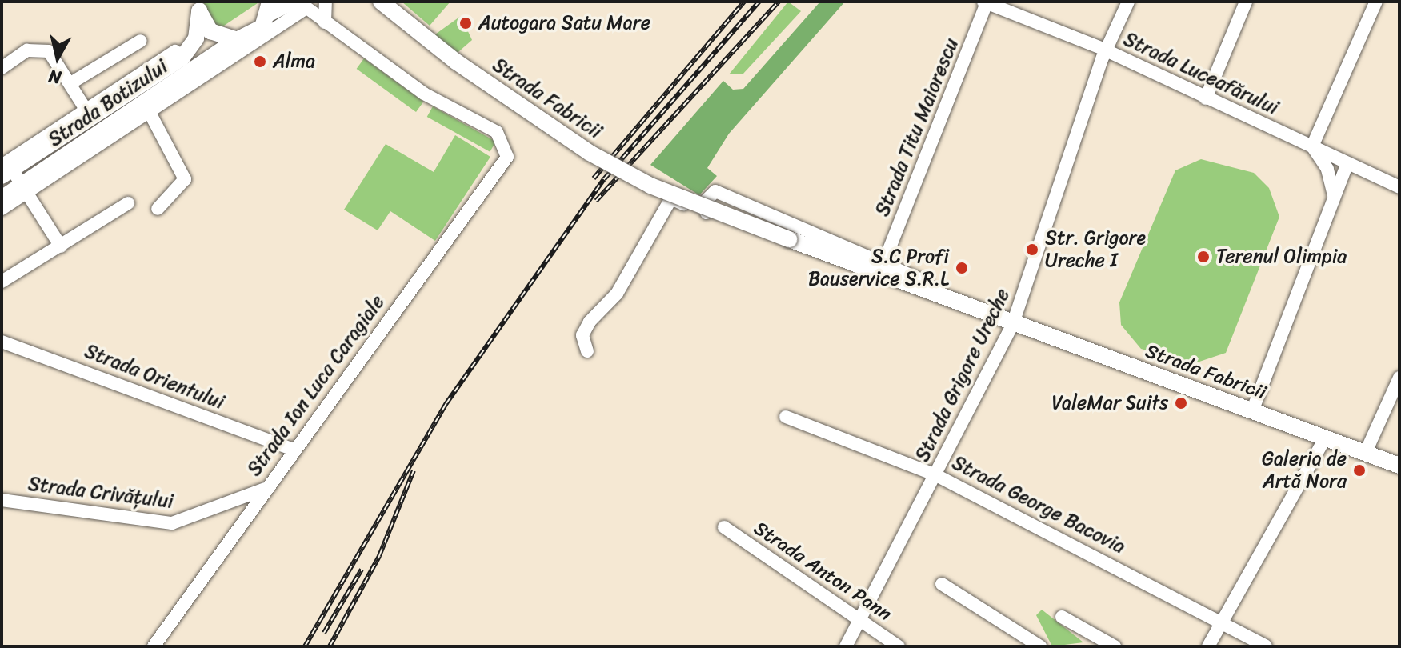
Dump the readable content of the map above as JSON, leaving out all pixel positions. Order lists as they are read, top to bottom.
{
  "streets": {
    "main road": ["Strada Fabricii", "Strada Botizului"],
    "street": [
      "Strada Luceafărului",
      "Strada Titu Maiorescu",
      "Strada Grigore Ureche",
      "Strada Orientului",
      "Strada Ion Luca Caragiale",
      "Strada Crivățului",
      "Strada George Bacovia",
      "Strada Anton Pann"
    ]
  },
  "crossings": [
    ["Strada Luceafărului", "Strada Titu Maiorescu"],
    ["Strada Luceafărului", "Strada Grigore Ureche"],
    ["Strada Fabricii", "Strada Titu Maiorescu"],
    ["Strada Fabricii", "Strada Grigore Ureche"],
    ["Strada Grigore Ureche", "Strada George Bacovia"],
    ["Strada Grigore Ureche", "Strada Anton Pann"],
    ["Strada Orientului", "Strada Ion Luca Caragiale"],
    ["Strada Ion Luca Caragiale", "Strada Crivățului"]
  ],
  "places": [
    "Autogara Satu Mare",
    "Alma",
    "Str. Grigore Ureche I",
    "Terenul Olimpia",
    "S.C Profi Bauservice S.R.L",
    "ValeMar Suits",
    "Galeria de Artă Nora"
  ],
  "north": "bottom"
}
